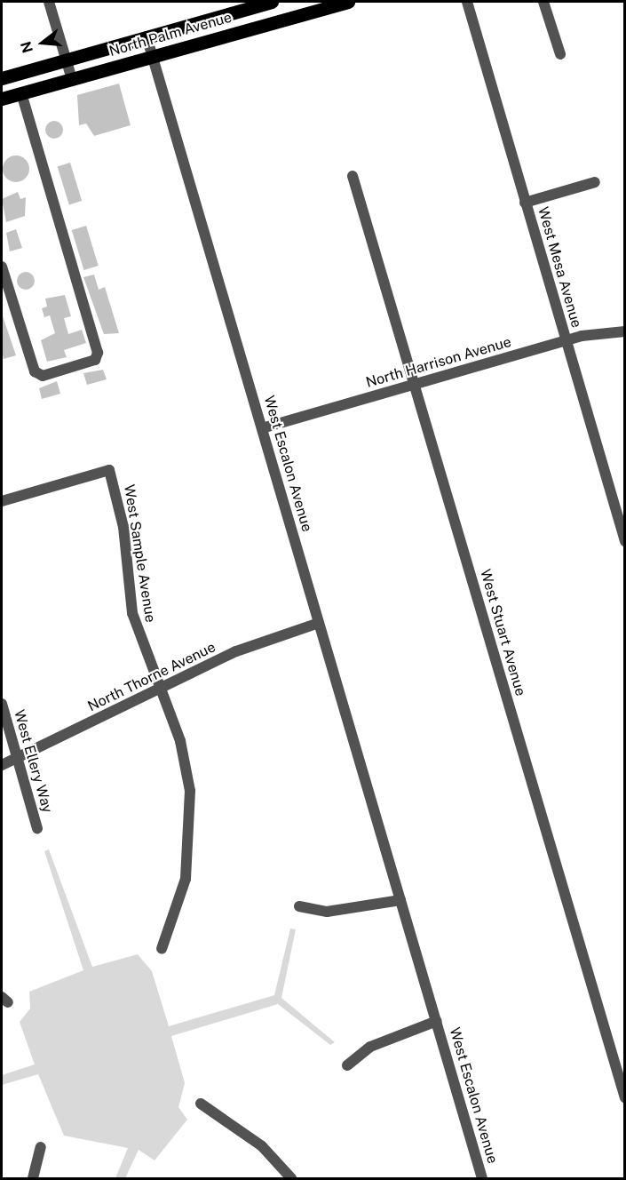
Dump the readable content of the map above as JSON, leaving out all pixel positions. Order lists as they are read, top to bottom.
{
  "streets": {
    "main road": ["North Palm Avenue"],
    "street": [
      "West Mesa Avenue",
      "North Harrison Avenue",
      "West Escalon Avenue",
      "West Sample Avenue",
      "West Stuart Avenue",
      "North Thorne Avenue",
      "West Ellery Way"
    ]
  },
  "crossings": [
    ["North Palm Avenue", "West Escalon Avenue"],
    ["West Mesa Avenue", "North Harrison Avenue"],
    ["North Harrison Avenue", "West Escalon Avenue"],
    ["North Harrison Avenue", "West Stuart Avenue"],
    ["West Escalon Avenue", "North Thorne Avenue"],
    ["West Sample Avenue", "North Thorne Avenue"],
    ["North Thorne Avenue", "West Ellery Way"]
  ],
  "north": "left"
}
